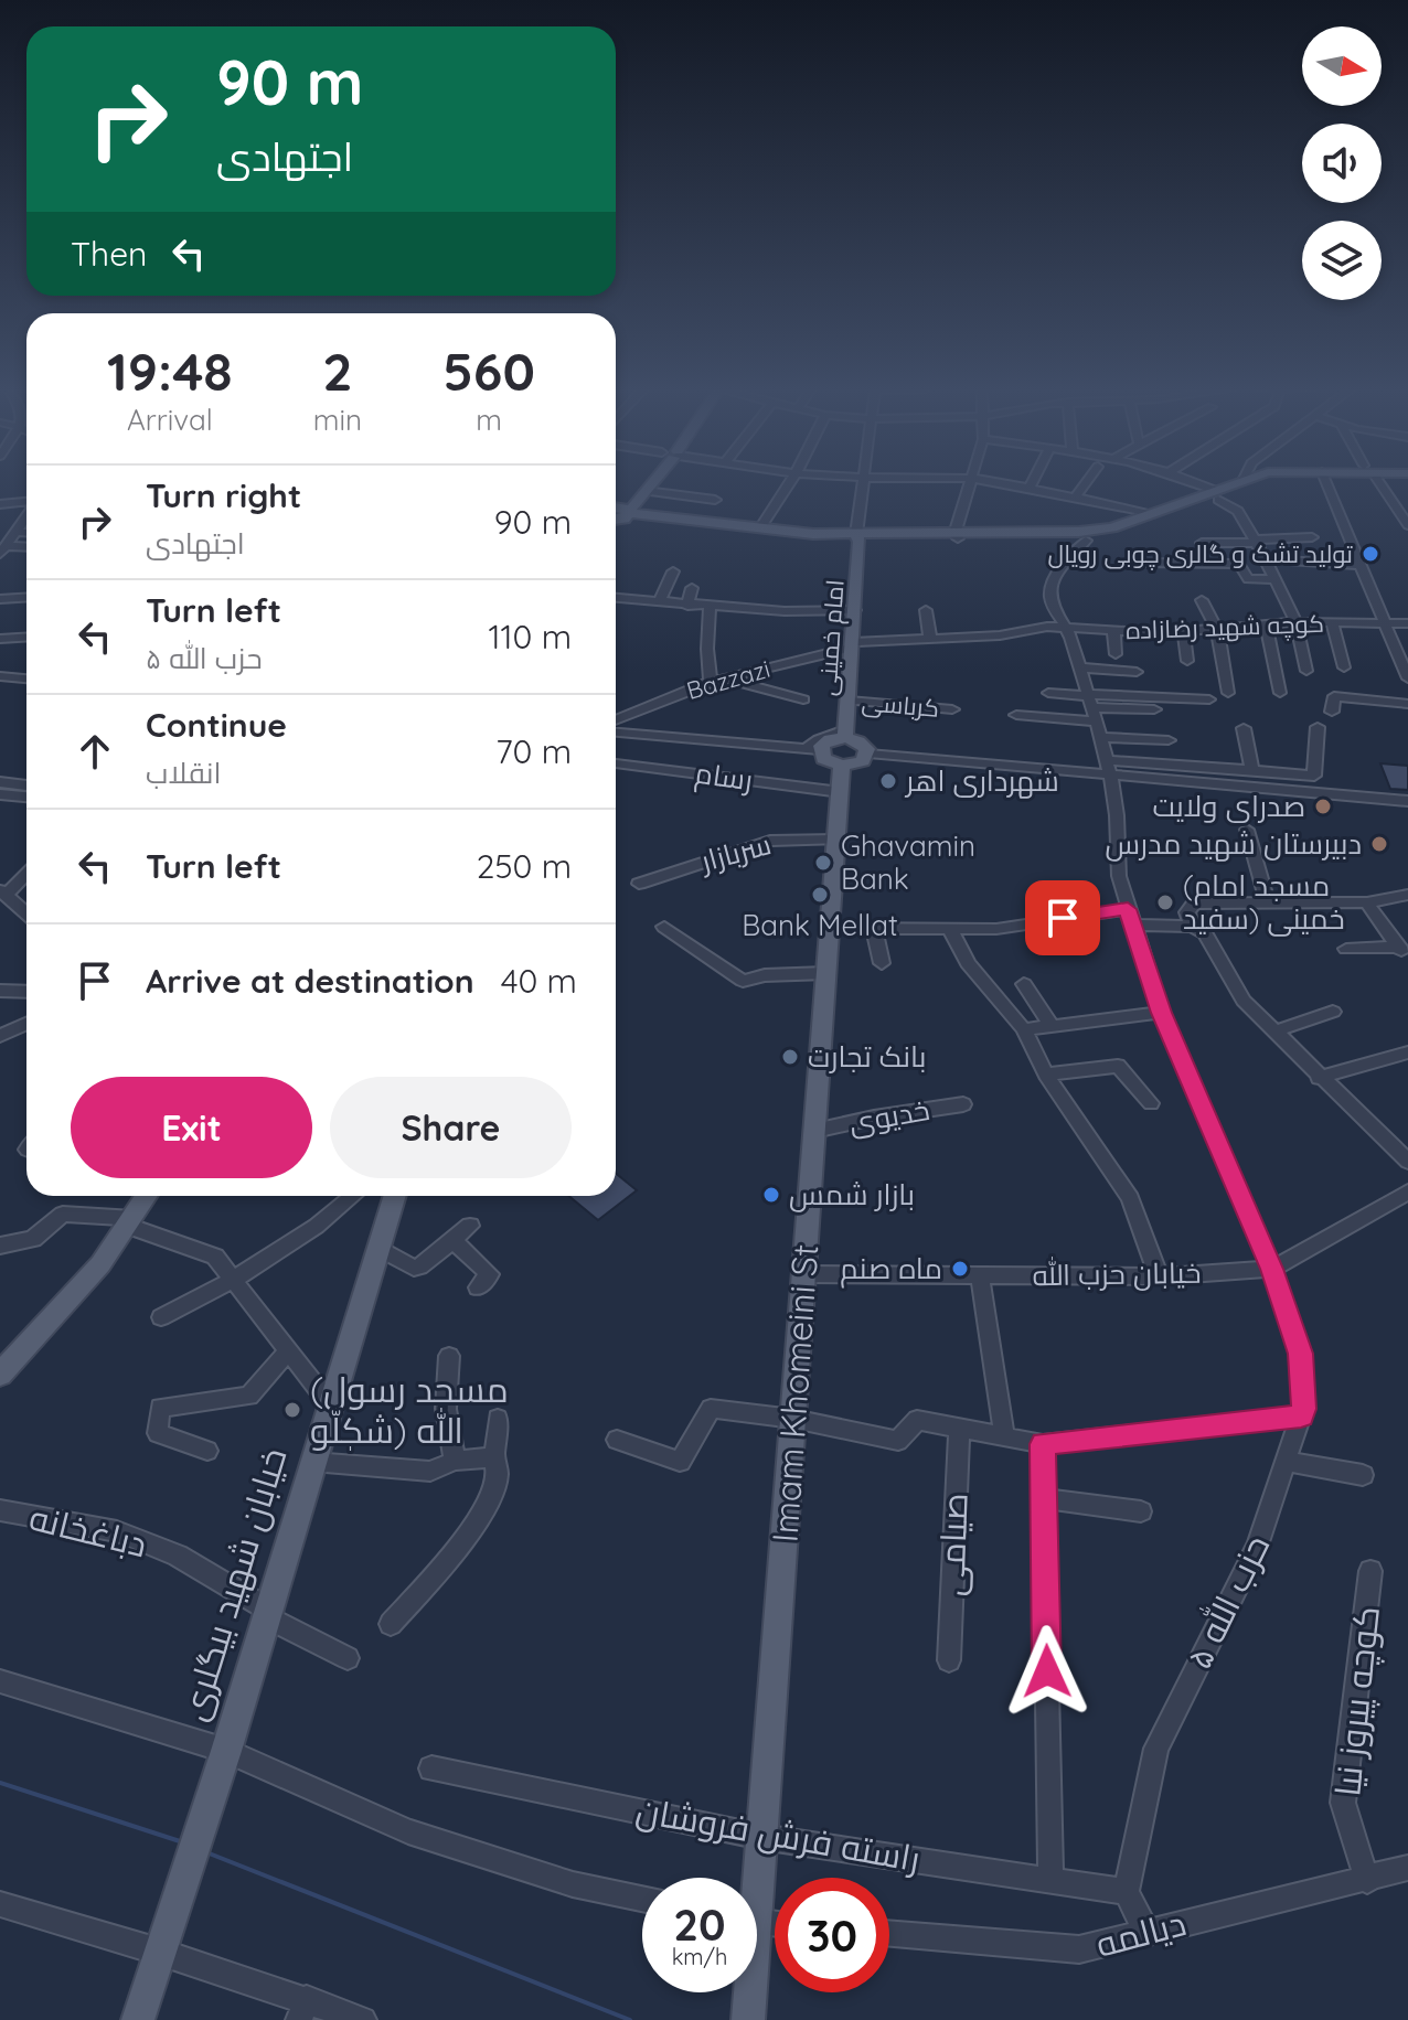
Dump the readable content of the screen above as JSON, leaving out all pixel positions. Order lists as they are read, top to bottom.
{
  "streets": {
    "main road": ["امام خمینی", "Imam Khomeini St", "خیابان شهید بیگلری"],
    "street": [
      "کوچه شهید رضازاده",
      "Bazzazi",
      "کرباسی",
      "رسام",
      "سربازار",
      "خدیوی",
      "خیابان حزب الله",
      "دباغخانه",
      "صیامی",
      "حزب الله ۵",
      "کوچه پیروز نیا",
      "راسته فرش فروشان",
      "دیالمه"
    ]
  },
  "crossings": [
    ["کوچه شهید رضازاده", "امام خمینی"],
    ["کوچه شهید رضازاده", "Bazzazi"],
    ["کوچه شهید رضازاده", "حزب الله ۵"],
    ["امام خمینی", "Bazzazi"],
    ["امام خمینی", "کرباسی"],
    ["رسام", "Imam Khomeini St"],
    ["سربازار", "Imam Khomeini St"],
    ["خدیوی", "Imam Khomeini St"],
    ["خیابان حزب الله", "Imam Khomeini St"],
    ["خیابان حزب الله", "حزب الله ۵"],
    ["Imam Khomeini St", "راسته فرش فروشان"],
    ["دباغخانه", "خیابان شهید بیگلری"],
    ["حزب الله ۵", "راسته فرش فروشان"],
    ["کوچه پیروز نیا", "دیالمه"]
  ],
  "places": [
    "تولید تشک و گالری چوبی رویال",
    "شهرداری اهر",
    "صدرای ولایت",
    "دبیرستان شهید مدرس",
    "Ghavamin Bank",
    "Bank Mellat",
    "(مسجد امام خمینی (سفید",
    "بانک تجارت",
    "بازار شمس",
    "ماه صنم",
    "(مسجد رسول الله (شکٖلّو"
  ],
  "north": "right",
  "page": {
    "turn": ["90 m", "اجتهادی"],
    "then": "Then",
    "eta": [
      "19:48",
      "Arrival",
      "2",
      "min",
      "560",
      "m"
    ],
    "list": [
      {
        "name": "Turn right",
        "note": "اجتهادی",
        "value": "90 m"
      },
      {
        "name": "Turn left",
        "note": "حزب الله ۵",
        "value": "110 m"
      },
      {
        "name": "Continue",
        "note": "انقلاب",
        "value": "70 m"
      },
      {
        "name": "Turn left",
        "value": "250 m"
      },
      {
        "name": "Arrive at destination",
        "value": "40 m"
      }
    ],
    "buttons": ["Exit", "Share"],
    "speed": "20 km/h",
    "limit": "30"
  }
}
